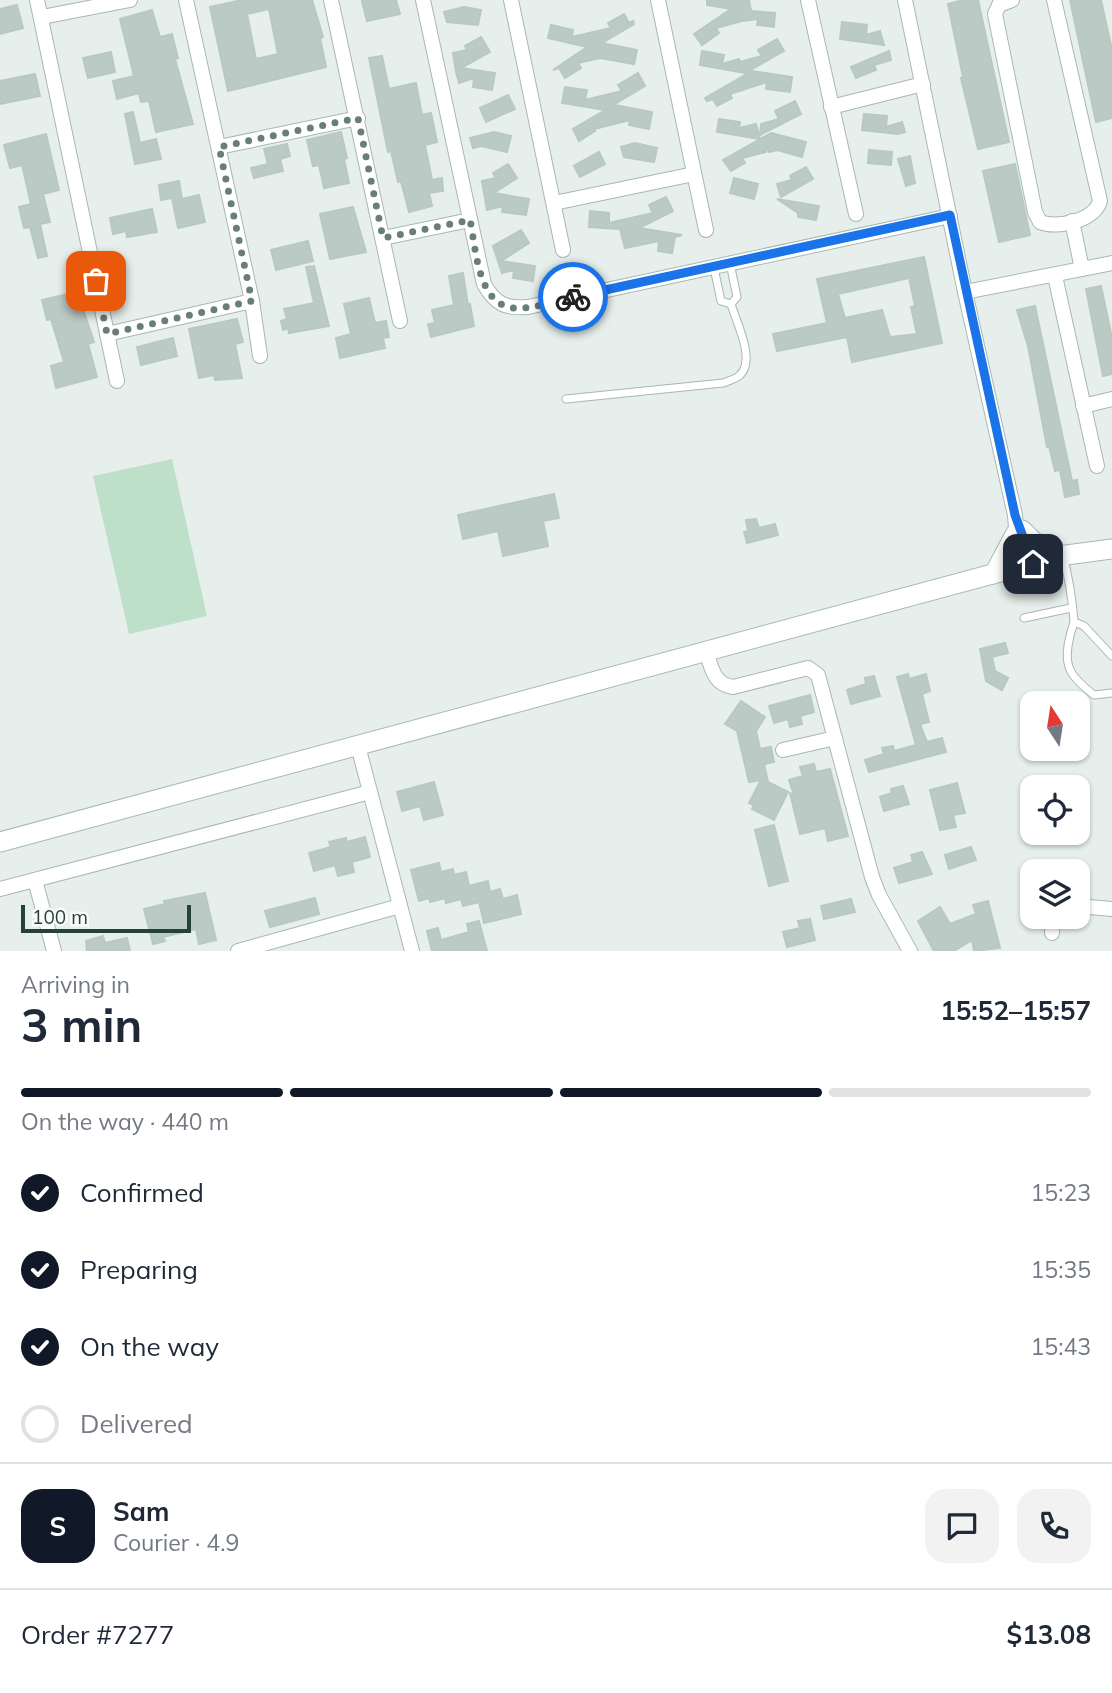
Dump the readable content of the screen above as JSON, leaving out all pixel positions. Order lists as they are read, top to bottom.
{
  "scale_bar": "100 m",
  "north": "top",
  "page": {
    "scale": "100 m",
    "heading": ["3 min", "Arriving in", "15:52–15:57"],
    "panel": [
      "Sam",
      "Courier · 4.9",
      "Order #7277",
      "$13.08"
    ],
    "bar": "On the way · 440 m",
    "list": [
      ["Confirmed", "15:23"],
      ["Preparing", "15:35"],
      ["On the way", "15:43"],
      "Delivered"
    ],
    "round": "S"
  }
}
